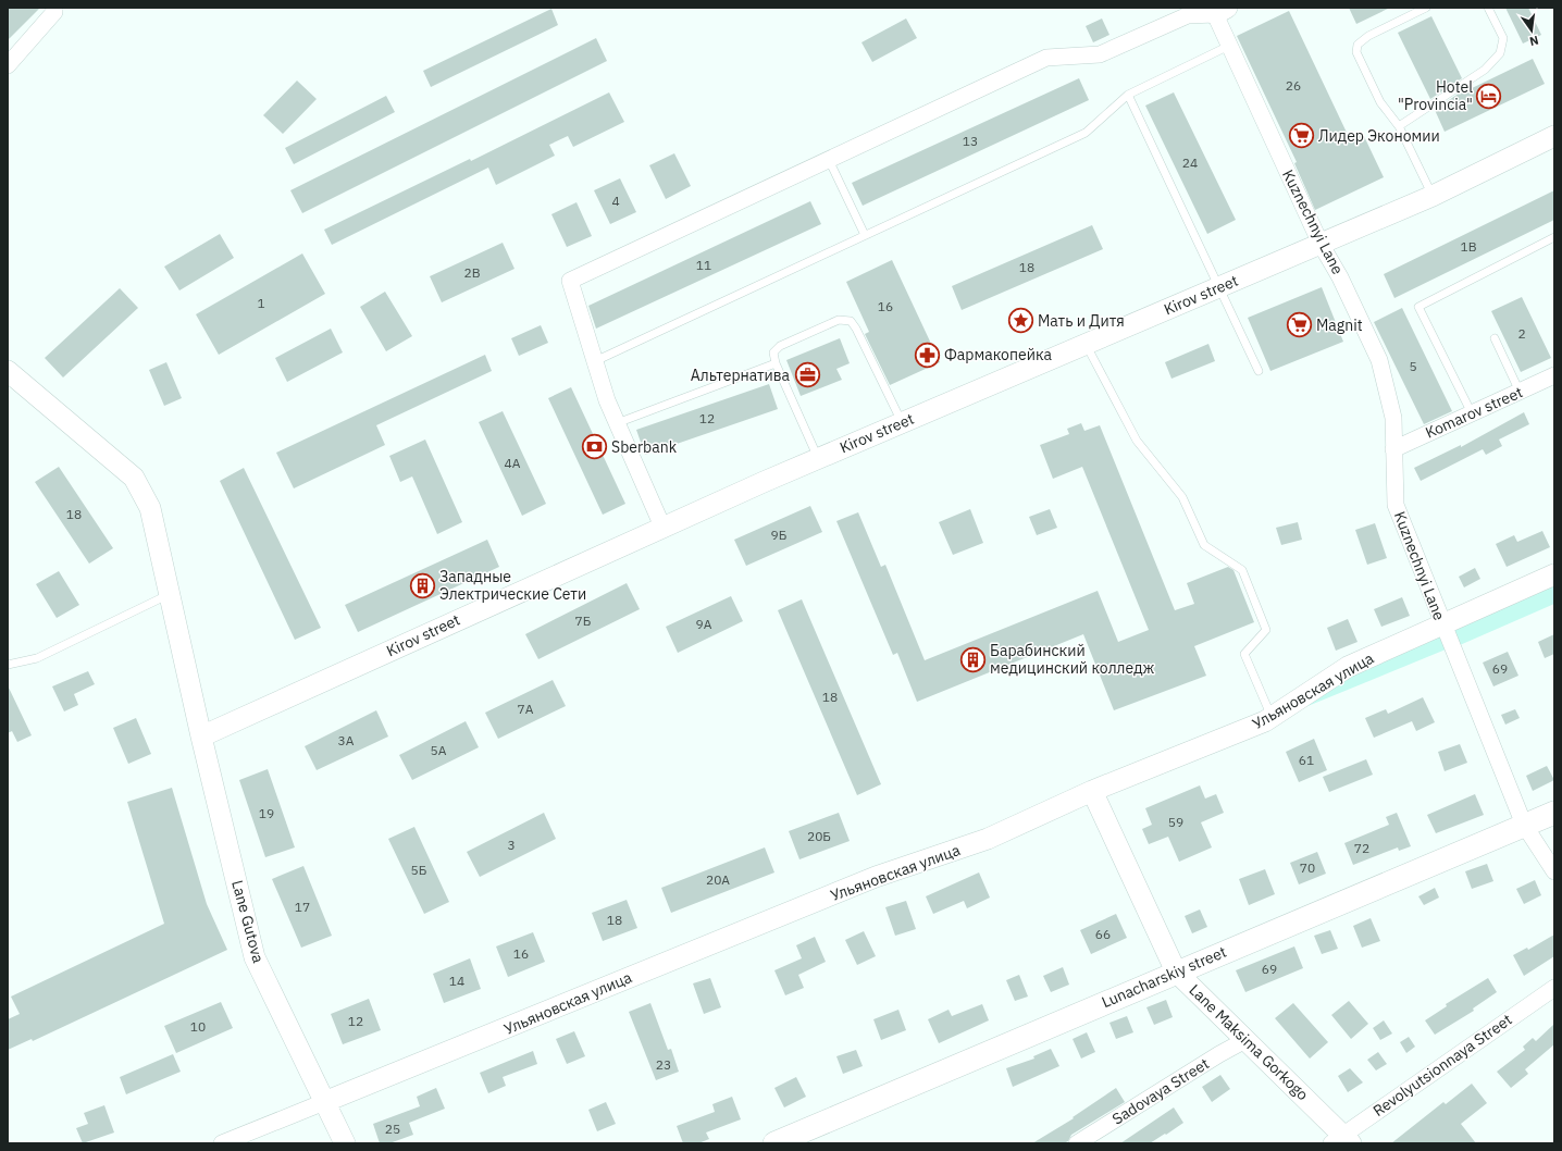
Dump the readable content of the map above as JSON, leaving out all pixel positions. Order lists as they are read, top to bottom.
{
  "streets": {
    "main road": ["Lunacharskiy street"],
    "street": [
      "Kuznechnyi Lane",
      "Kirov street",
      "Komarov street",
      "Ульяновская улица",
      "Lane Gutova",
      "Lane Maksima Gorkogo",
      "Revolyutsionnaya Street",
      "Sadovaya Street"
    ]
  },
  "crossings": [
    ["Kuznechnyi Lane", "Kirov street"],
    ["Kuznechnyi Lane", "Komarov street"],
    ["Kuznechnyi Lane", "Ульяновская улица"],
    ["Kuznechnyi Lane", "Lunacharskiy street"],
    ["Kirov street", "Lane Gutova"],
    ["Ульяновская улица", "Lane Gutova"],
    ["Ульяновская улица", "Lane Maksima Gorkogo"],
    ["Lunacharskiy street", "Lane Maksima Gorkogo"],
    ["Lane Maksima Gorkogo", "Revolyutsionnaya Street"],
    ["Lane Maksima Gorkogo", "Sadovaya Street"]
  ],
  "places": {
    "hotel": ["Hotel \"Provincia\""],
    "supermarket": ["Лидер Экономии", "Magnit"],
    "place": ["Мать и Дитя"],
    "pharmacy": ["Фармакопейка"],
    "office": ["Альтернатива"],
    "bank": ["Sberbank"],
    "building": ["Западные Электрические Сети", "Барабинский медицинский колледж"]
  },
  "house_numbers": [
    "26",
    "13",
    "24",
    "4",
    "1В",
    "11",
    "18",
    "2В",
    "1",
    "16",
    "2",
    "5",
    "12",
    "4А",
    "18",
    "9Б",
    "7Б",
    "9А",
    "69",
    "18",
    "7А",
    "3А",
    "5А",
    "61",
    "19",
    "59",
    "20Б",
    "3",
    "72",
    "70",
    "5Б",
    "20А",
    "17",
    "18",
    "66",
    "16",
    "69",
    "14",
    "12",
    "10",
    "23",
    "25"
  ],
  "north": "bottom"
}
